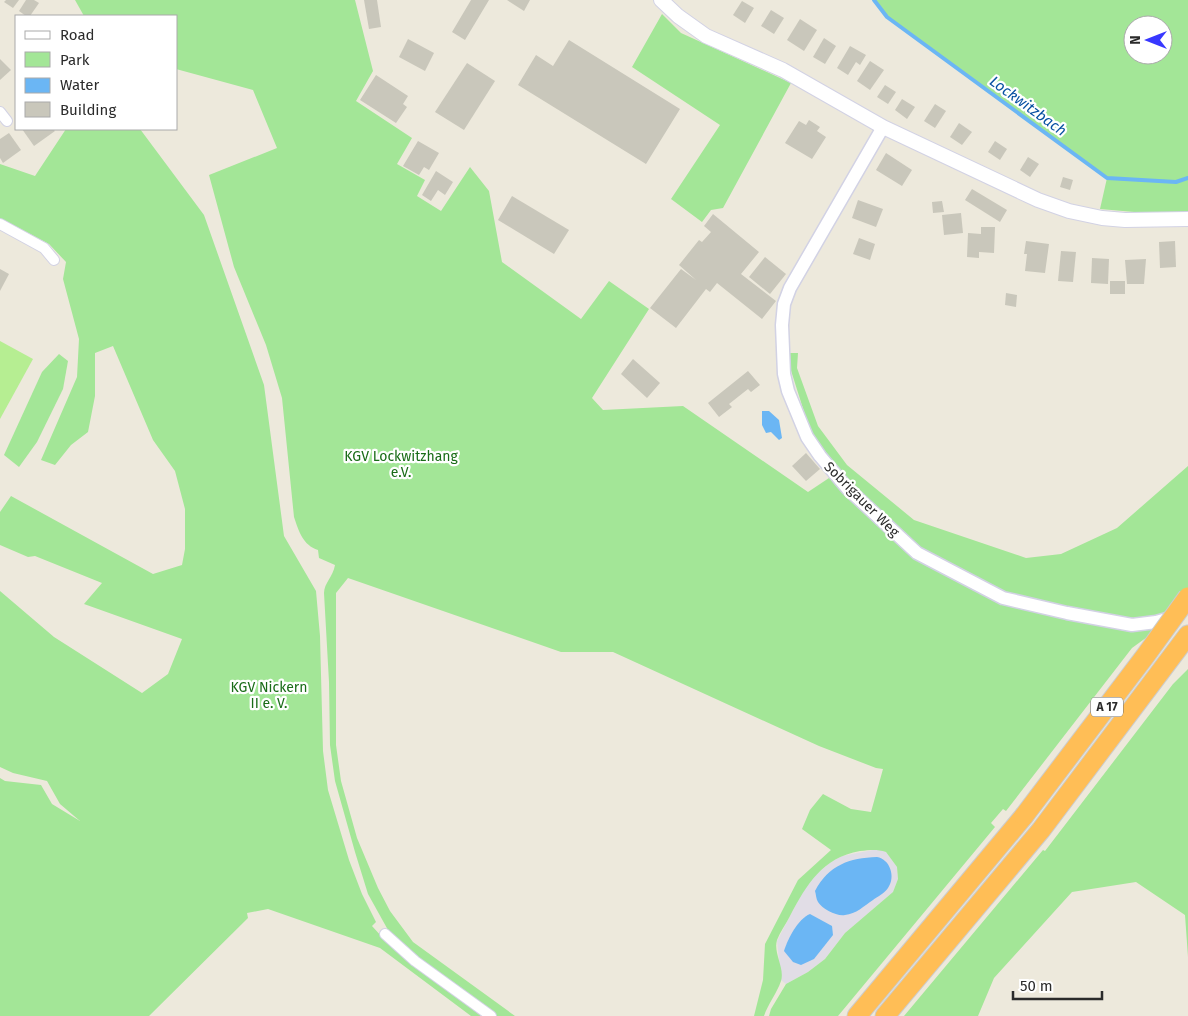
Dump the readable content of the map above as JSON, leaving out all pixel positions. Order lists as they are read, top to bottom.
{
  "streets": {
    "highway": ["A 17"],
    "street": ["Sobrigauer Weg"]
  },
  "water": ["Lockwitzbach"],
  "parks": ["KGV Lockwitzhang e.V.", "KGV Nickern II e. V."],
  "legend": [
    "Road",
    "Park",
    "Water",
    "Building"
  ],
  "scale_bar": "50 m",
  "north": "left"
}
